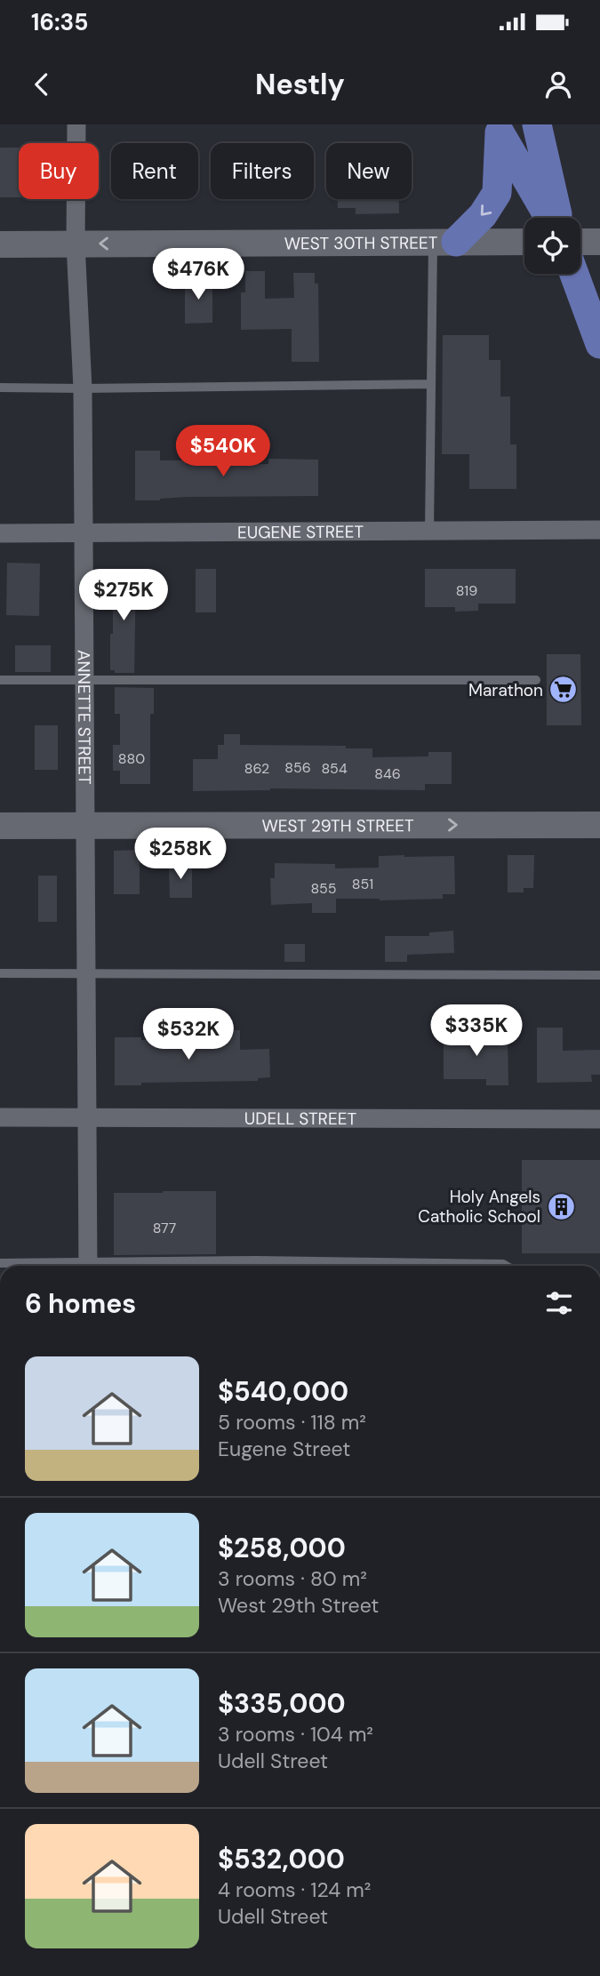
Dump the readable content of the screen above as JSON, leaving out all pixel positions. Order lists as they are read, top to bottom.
{
  "streets": {
    "main road": ["WEST 30TH STREET", "WEST 29TH STREET"],
    "street": ["EUGENE STREET", "ANNETTE STREET", "UDELL STREET"]
  },
  "crossings": [
    ["WEST 30TH STREET", "ANNETTE STREET"],
    ["EUGENE STREET", "ANNETTE STREET"],
    ["ANNETTE STREET", "WEST 29TH STREET"],
    ["ANNETTE STREET", "UDELL STREET"]
  ],
  "one_way": ["WEST 30TH STREET", "WEST 29TH STREET"],
  "places": {
    "supermarket": ["Marathon"],
    "building": ["Holy Angels Catholic School"]
  },
  "house_numbers": [
    "819",
    "880",
    "856",
    "862",
    "854",
    "846",
    "851",
    "855",
    "877"
  ],
  "page": {
    "status": "16:35",
    "header": "Nestly",
    "chip": [
      "Buy",
      "Rent",
      "Filters",
      "New"
    ],
    "price": [
      "$476K",
      "$540K",
      "$275K",
      "$258K",
      "$335K",
      "$532K"
    ],
    "heading": "6 homes",
    "list": [
      {
        "name": "$540,000",
        "note": "5 rooms · 118 m² · Eugene Street"
      },
      {
        "name": "$258,000",
        "note": "3 rooms · 80 m² · West 29th Street"
      },
      {
        "name": "$335,000",
        "note": "3 rooms · 104 m² · Udell Street"
      },
      {
        "name": "$532,000",
        "note": "4 rooms · 124 m² · Udell Street"
      }
    ]
  }
}
